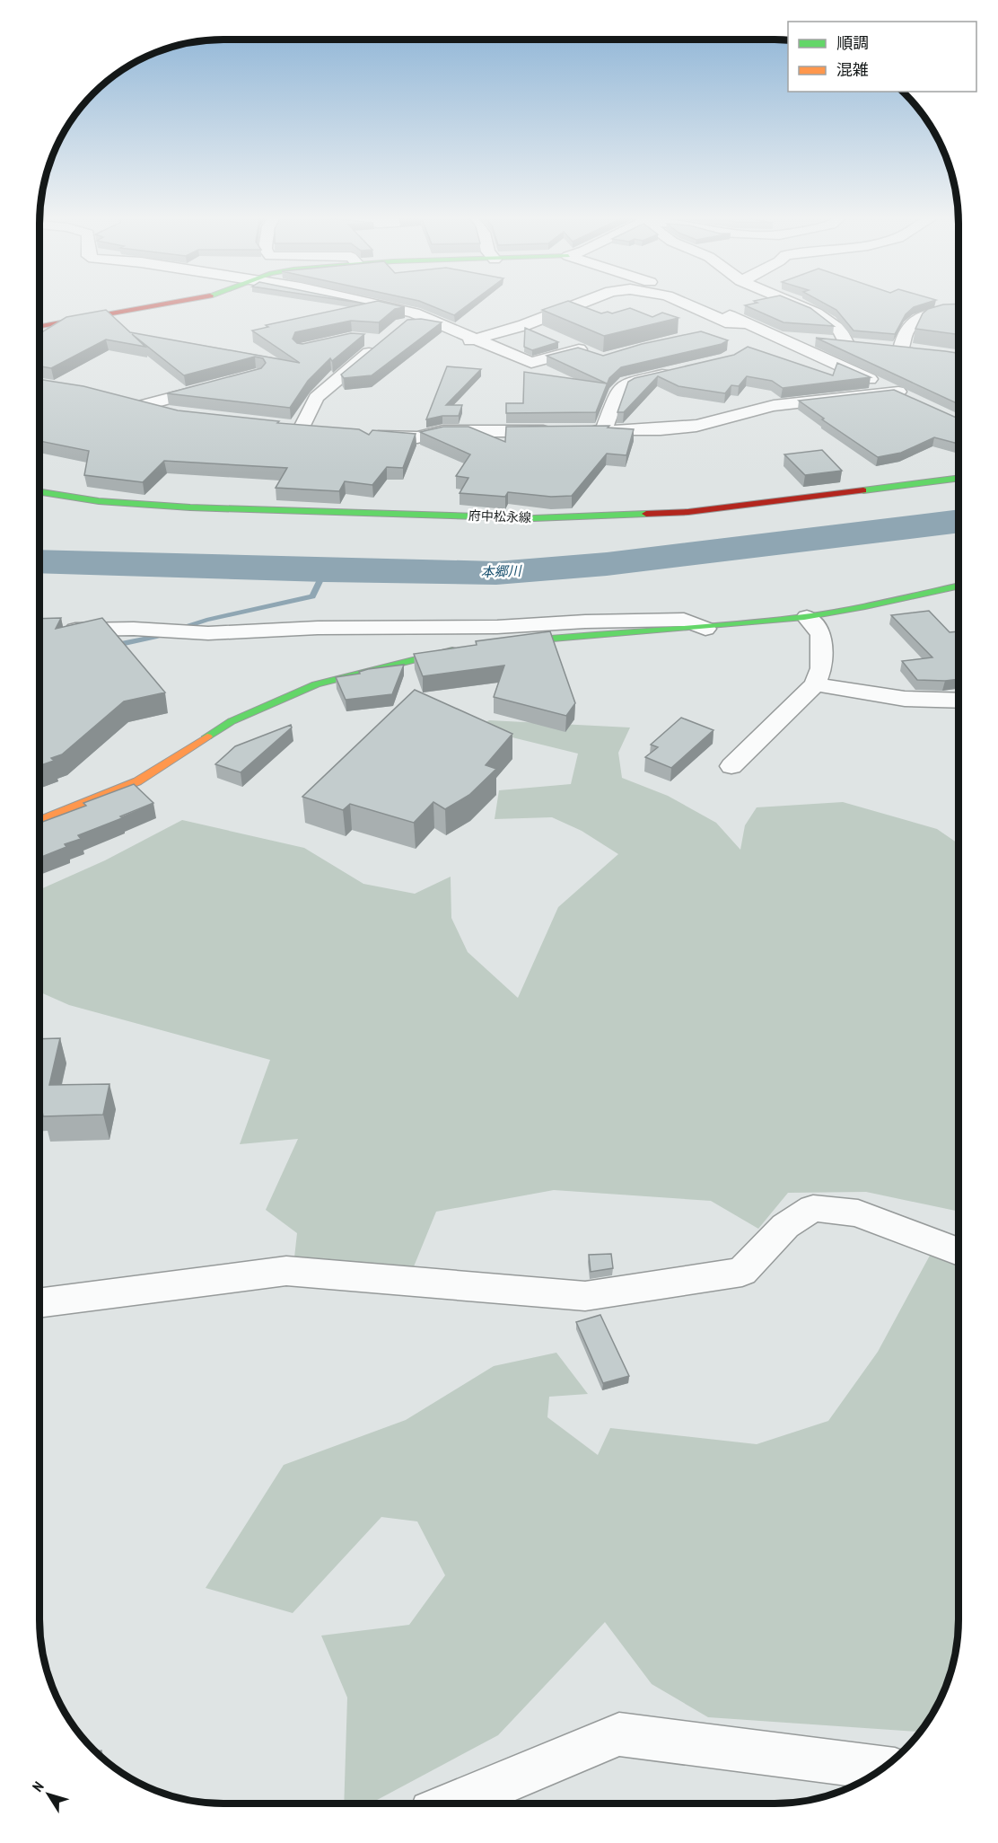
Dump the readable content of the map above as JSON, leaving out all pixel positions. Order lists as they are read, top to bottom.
{
  "streets": {
    "street": ["府中松永線"]
  },
  "water": ["本郷川"],
  "legend": ["順調", "混雑"],
  "north": "top left"
}
